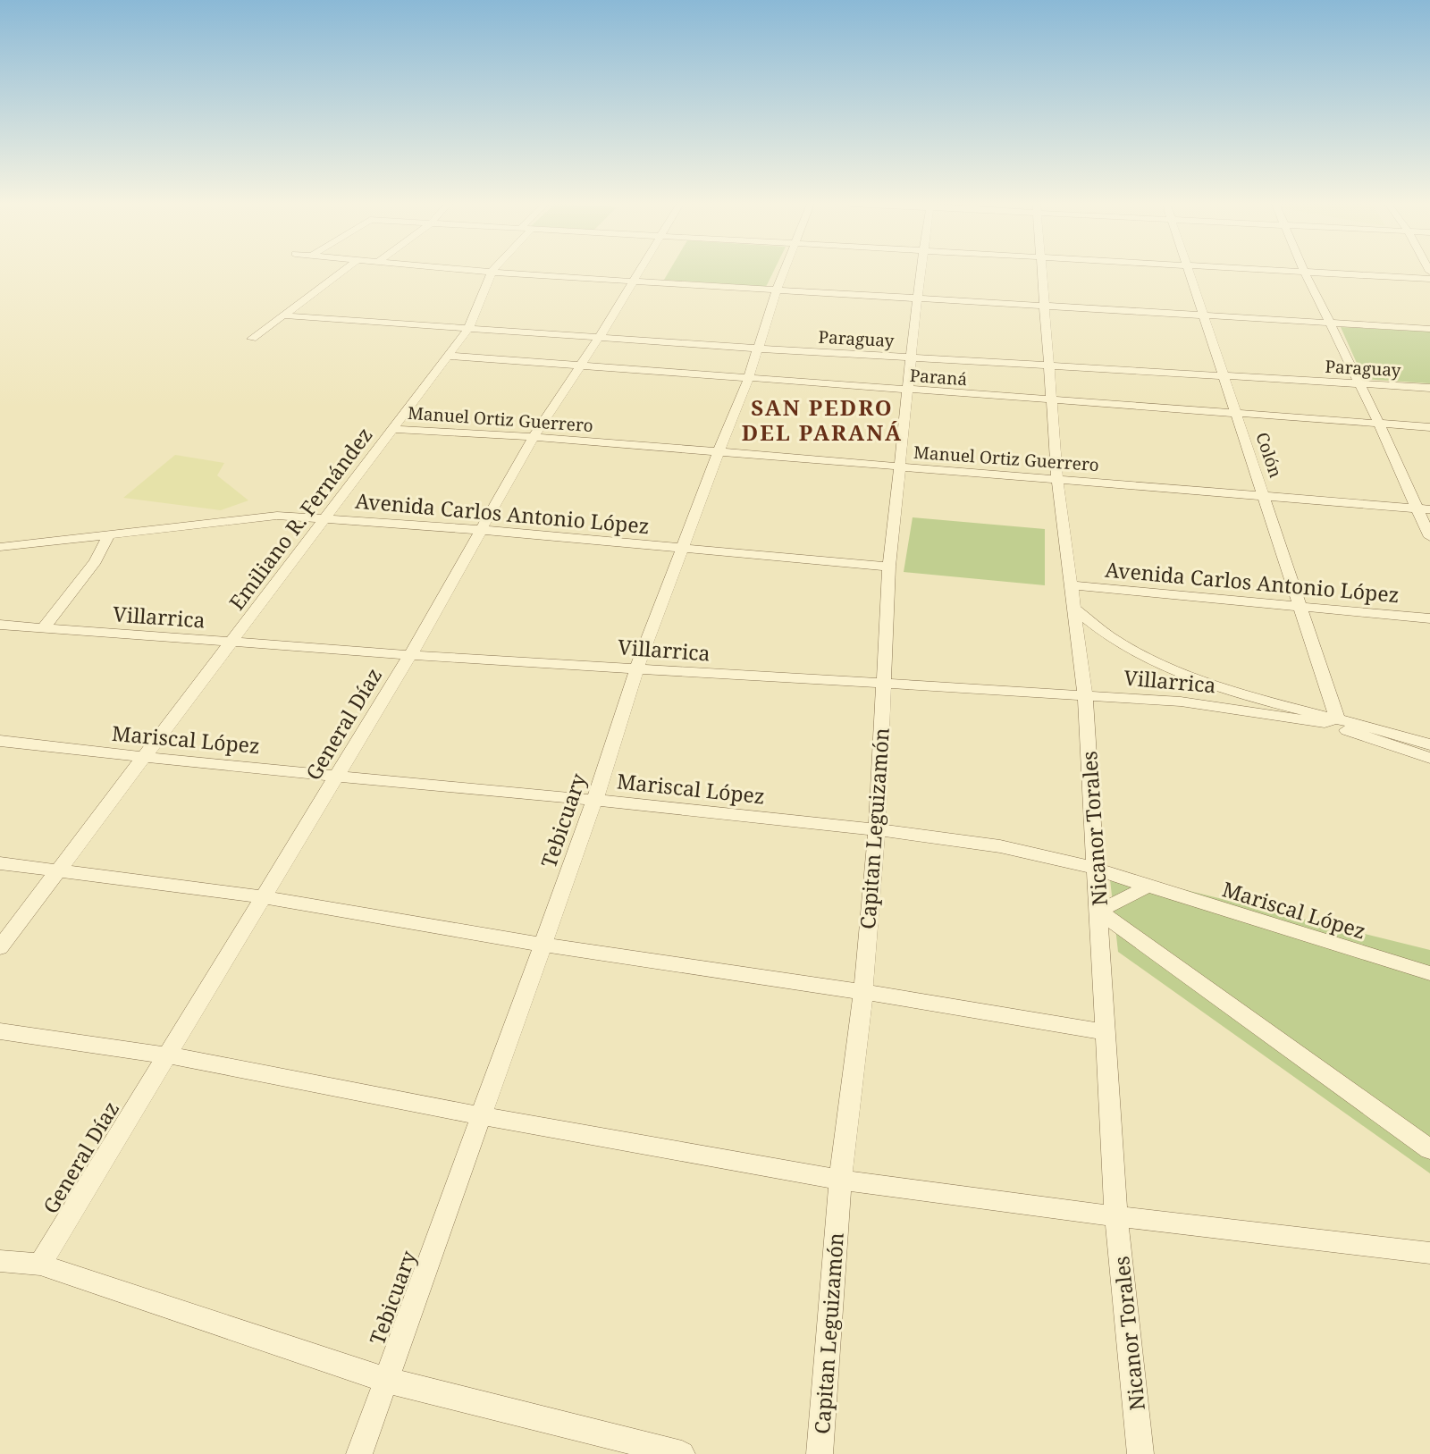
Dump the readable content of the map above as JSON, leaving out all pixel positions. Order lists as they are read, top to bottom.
{
  "streets": {
    "street": [
      "Paraguay",
      "Paraná",
      "Manuel Ortiz Guerrero",
      "Colón",
      "Avenida Carlos Antonio López",
      "Emiliano R. Fernández",
      "Villarrica",
      "General Díaz",
      "Mariscal López",
      "Tebicuary",
      "Capitan Leguizamón",
      "Nicanor Torales"
    ]
  },
  "crossings": [
    ["Paraguay", "Colón"],
    ["Paraguay", "Emiliano R. Fernández"],
    ["Paraguay", "General Díaz"],
    ["Paraguay", "Tebicuary"],
    ["Paraguay", "Capitan Leguizamón"],
    ["Paraguay", "Nicanor Torales"],
    ["Paraná", "Colón"],
    ["Paraná", "Emiliano R. Fernández"],
    ["Paraná", "General Díaz"],
    ["Paraná", "Tebicuary"],
    ["Paraná", "Capitan Leguizamón"],
    ["Paraná", "Nicanor Torales"],
    ["Manuel Ortiz Guerrero", "Colón"],
    ["Manuel Ortiz Guerrero", "Emiliano R. Fernández"],
    ["Manuel Ortiz Guerrero", "General Díaz"],
    ["Manuel Ortiz Guerrero", "Tebicuary"],
    ["Manuel Ortiz Guerrero", "Capitan Leguizamón"],
    ["Manuel Ortiz Guerrero", "Nicanor Torales"],
    ["Colón", "Avenida Carlos Antonio López"],
    ["Colón", "Villarrica"],
    ["Avenida Carlos Antonio López", "Emiliano R. Fernández"],
    ["Avenida Carlos Antonio López", "General Díaz"],
    ["Avenida Carlos Antonio López", "Tebicuary"],
    ["Avenida Carlos Antonio López", "Capitan Leguizamón"],
    ["Avenida Carlos Antonio López", "Nicanor Torales"],
    ["Emiliano R. Fernández", "Villarrica"],
    ["Emiliano R. Fernández", "Mariscal López"],
    ["Villarrica", "General Díaz"],
    ["Villarrica", "Tebicuary"],
    ["Villarrica", "Capitan Leguizamón"],
    ["Villarrica", "Nicanor Torales"],
    ["General Díaz", "Mariscal López"],
    ["Mariscal López", "Tebicuary"],
    ["Mariscal López", "Capitan Leguizamón"],
    ["Mariscal López", "Nicanor Torales"]
  ],
  "districts": ["SAN PEDRO DEL PARANÁ"]
}
